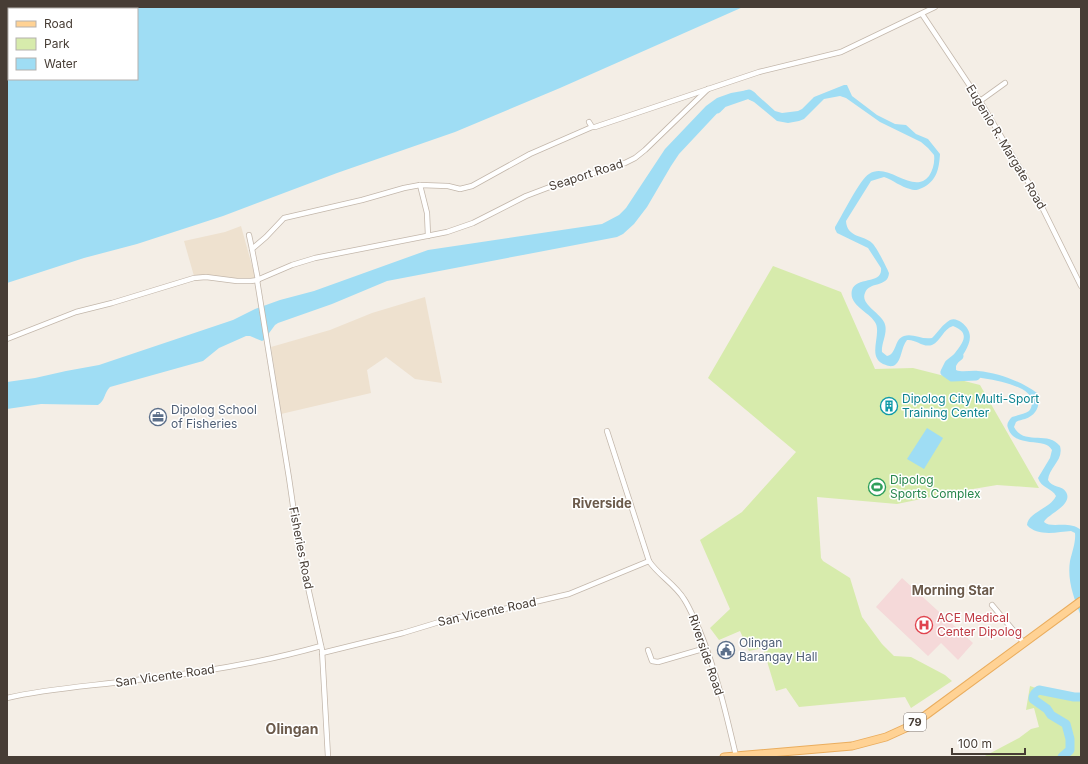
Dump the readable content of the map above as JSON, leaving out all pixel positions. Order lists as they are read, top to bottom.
{
  "streets": {
    "main road": ["79"],
    "street": [
      "Eugenio R. Margate Road",
      "Seaport Road",
      "Fisheries Road",
      "San Vicente Road",
      "Riverside Road"
    ]
  },
  "crossings": [
    ["Eugenio R. Margate Road", "Seaport Road"],
    ["Seaport Road", "Fisheries Road"],
    ["Fisheries Road", "San Vicente Road"],
    ["San Vicente Road", "Riverside Road"],
    ["Riverside Road", "79"]
  ],
  "districts": ["Riverside", "Morning Star", "Olingan"],
  "places": {
    "building": ["Dipolog City Multi-Sport Training Center"],
    "office": ["Dipolog School of Fisheries"],
    "sports": ["Dipolog Sports Complex"],
    "hospital": ["ACE Medical Center Dipolog"],
    "public building": ["Olingan Barangay Hall"]
  },
  "legend": ["Road", "Park", "Water"],
  "scale_bar": "100 m"
}
